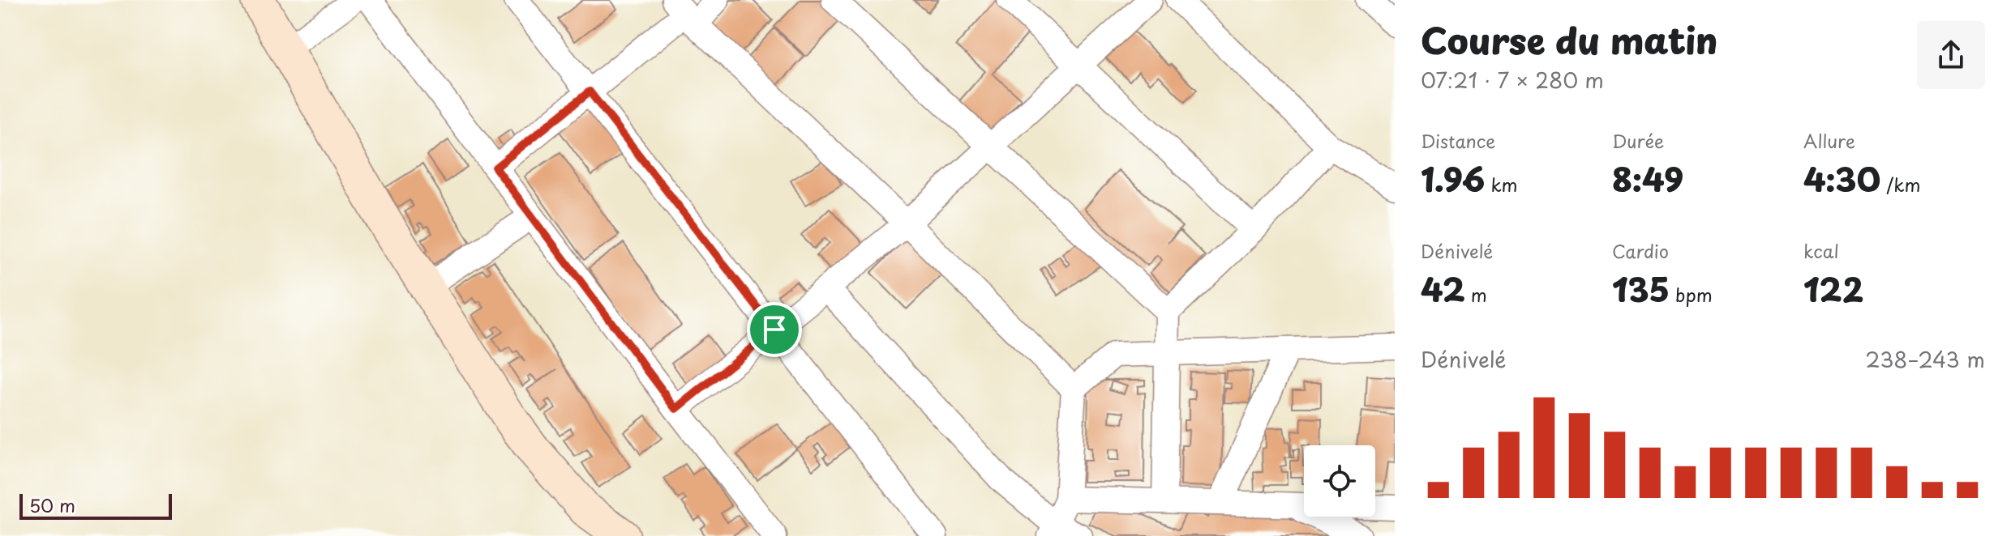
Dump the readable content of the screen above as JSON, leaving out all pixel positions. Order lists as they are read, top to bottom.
{
  "scale_bar": "50 m",
  "page": {
    "heading": ["Course du matin", "07:21 · 7 × 280 m"],
    "stats": [
      ["Distance", "1.96 km"],
      ["Durée", "8:49"],
      ["Allure", "4:30 /km"],
      ["Dénivelé", "42 m"],
      ["Cardio", "135 bpm"],
      ["kcal", "122"]
    ],
    "chart": ["Dénivelé", "238–243 m"],
    "scale": "50 m"
  }
}
